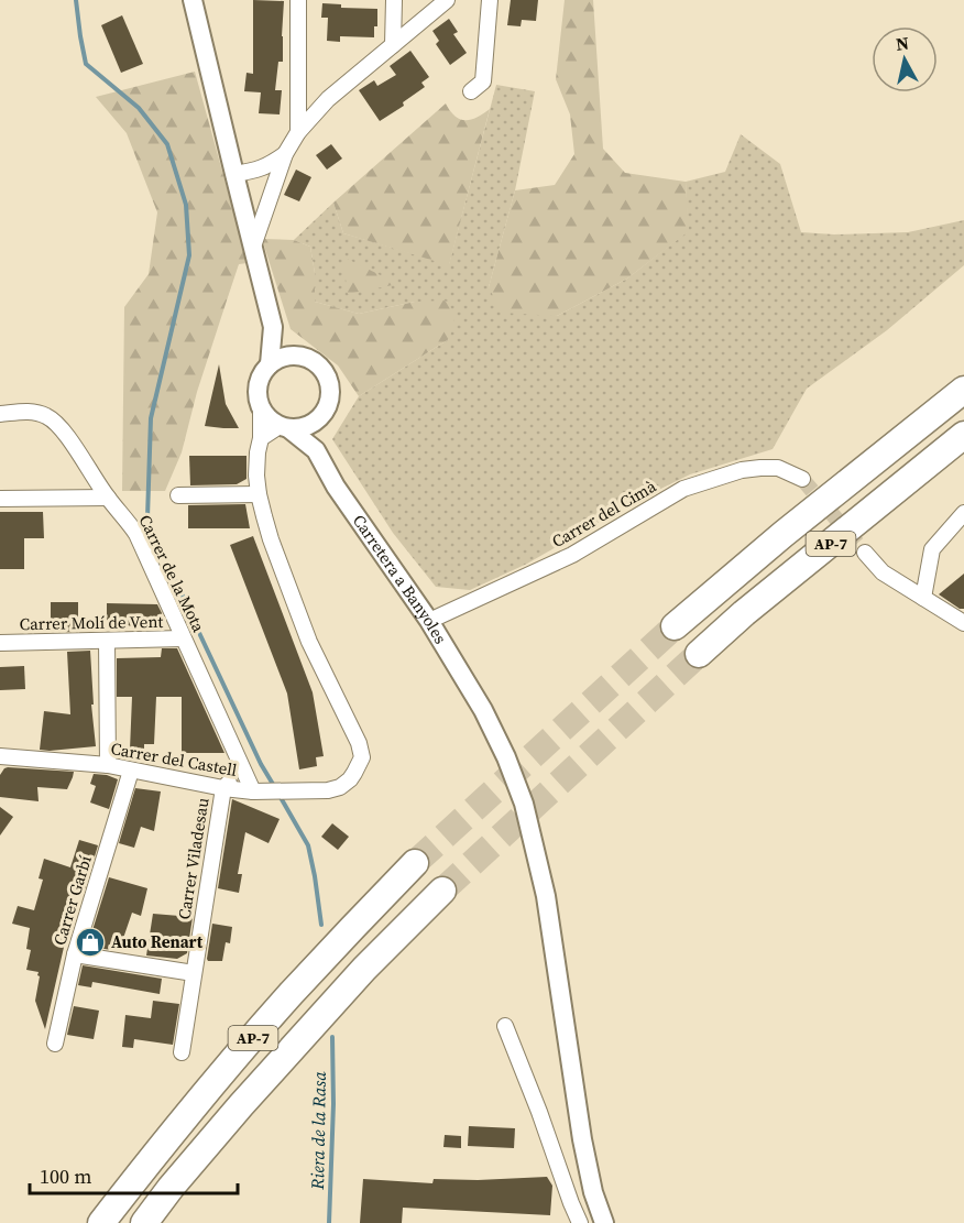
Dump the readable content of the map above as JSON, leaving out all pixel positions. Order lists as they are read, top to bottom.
{
  "streets": {
    "highway": ["AP-7"],
    "street": [
      "Carrer del Cimà",
      "Carrer de la Mota",
      "Carretera a Banyoles",
      "Carrer Molí de Vent",
      "Carrer del Castell",
      "Carrer Viladesau",
      "Carrer Garbí"
    ]
  },
  "crossings": [
    ["Carrer del Cimà", "Carretera a Banyoles"],
    ["Carrer de la Mota", "Carrer Molí de Vent"],
    ["Carrer de la Mota", "Carrer del Castell"],
    ["Carrer del Castell", "Carrer Viladesau"],
    ["Carrer del Castell", "Carrer Garbí"]
  ],
  "water": ["Riera de la Rasa"],
  "places": {
    "shop": ["Auto Renart"]
  },
  "scale_bar": "100 m",
  "north": "top"
}
